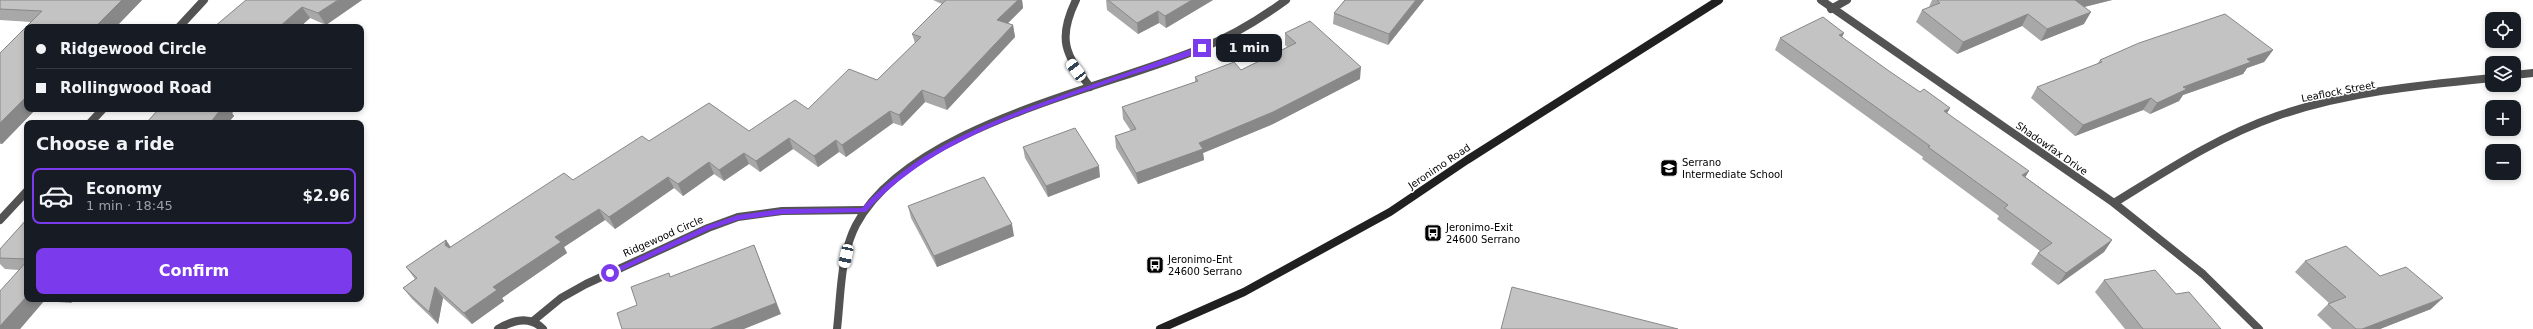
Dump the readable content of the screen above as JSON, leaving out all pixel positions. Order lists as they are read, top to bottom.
{
  "streets": {
    "main road": ["Jeronimo Road"],
    "street": ["Leaflock Street", "Shadowfax Drive", "Ridgewood Circle"]
  },
  "crossings": [
    ["Leaflock Street", "Shadowfax Drive"]
  ],
  "places": {
    "school or university": ["Serrano Intermediate School"],
    "bus stop": ["Jeronimo-Exit 24600 Serrano", "Jeronimo-Ent 24600 Serrano"]
  },
  "page": {
    "map_buttons": ["+", "−"],
    "banner": ["Ridgewood Circle", "Rollingwood Road"],
    "bubble": "1 min",
    "heading": "Choose a ride",
    "list": [
      {
        "name": "Economy",
        "note": "1 min · 18:45",
        "value": "$2.96"
      }
    ],
    "buttons": "Confirm"
  }
}
